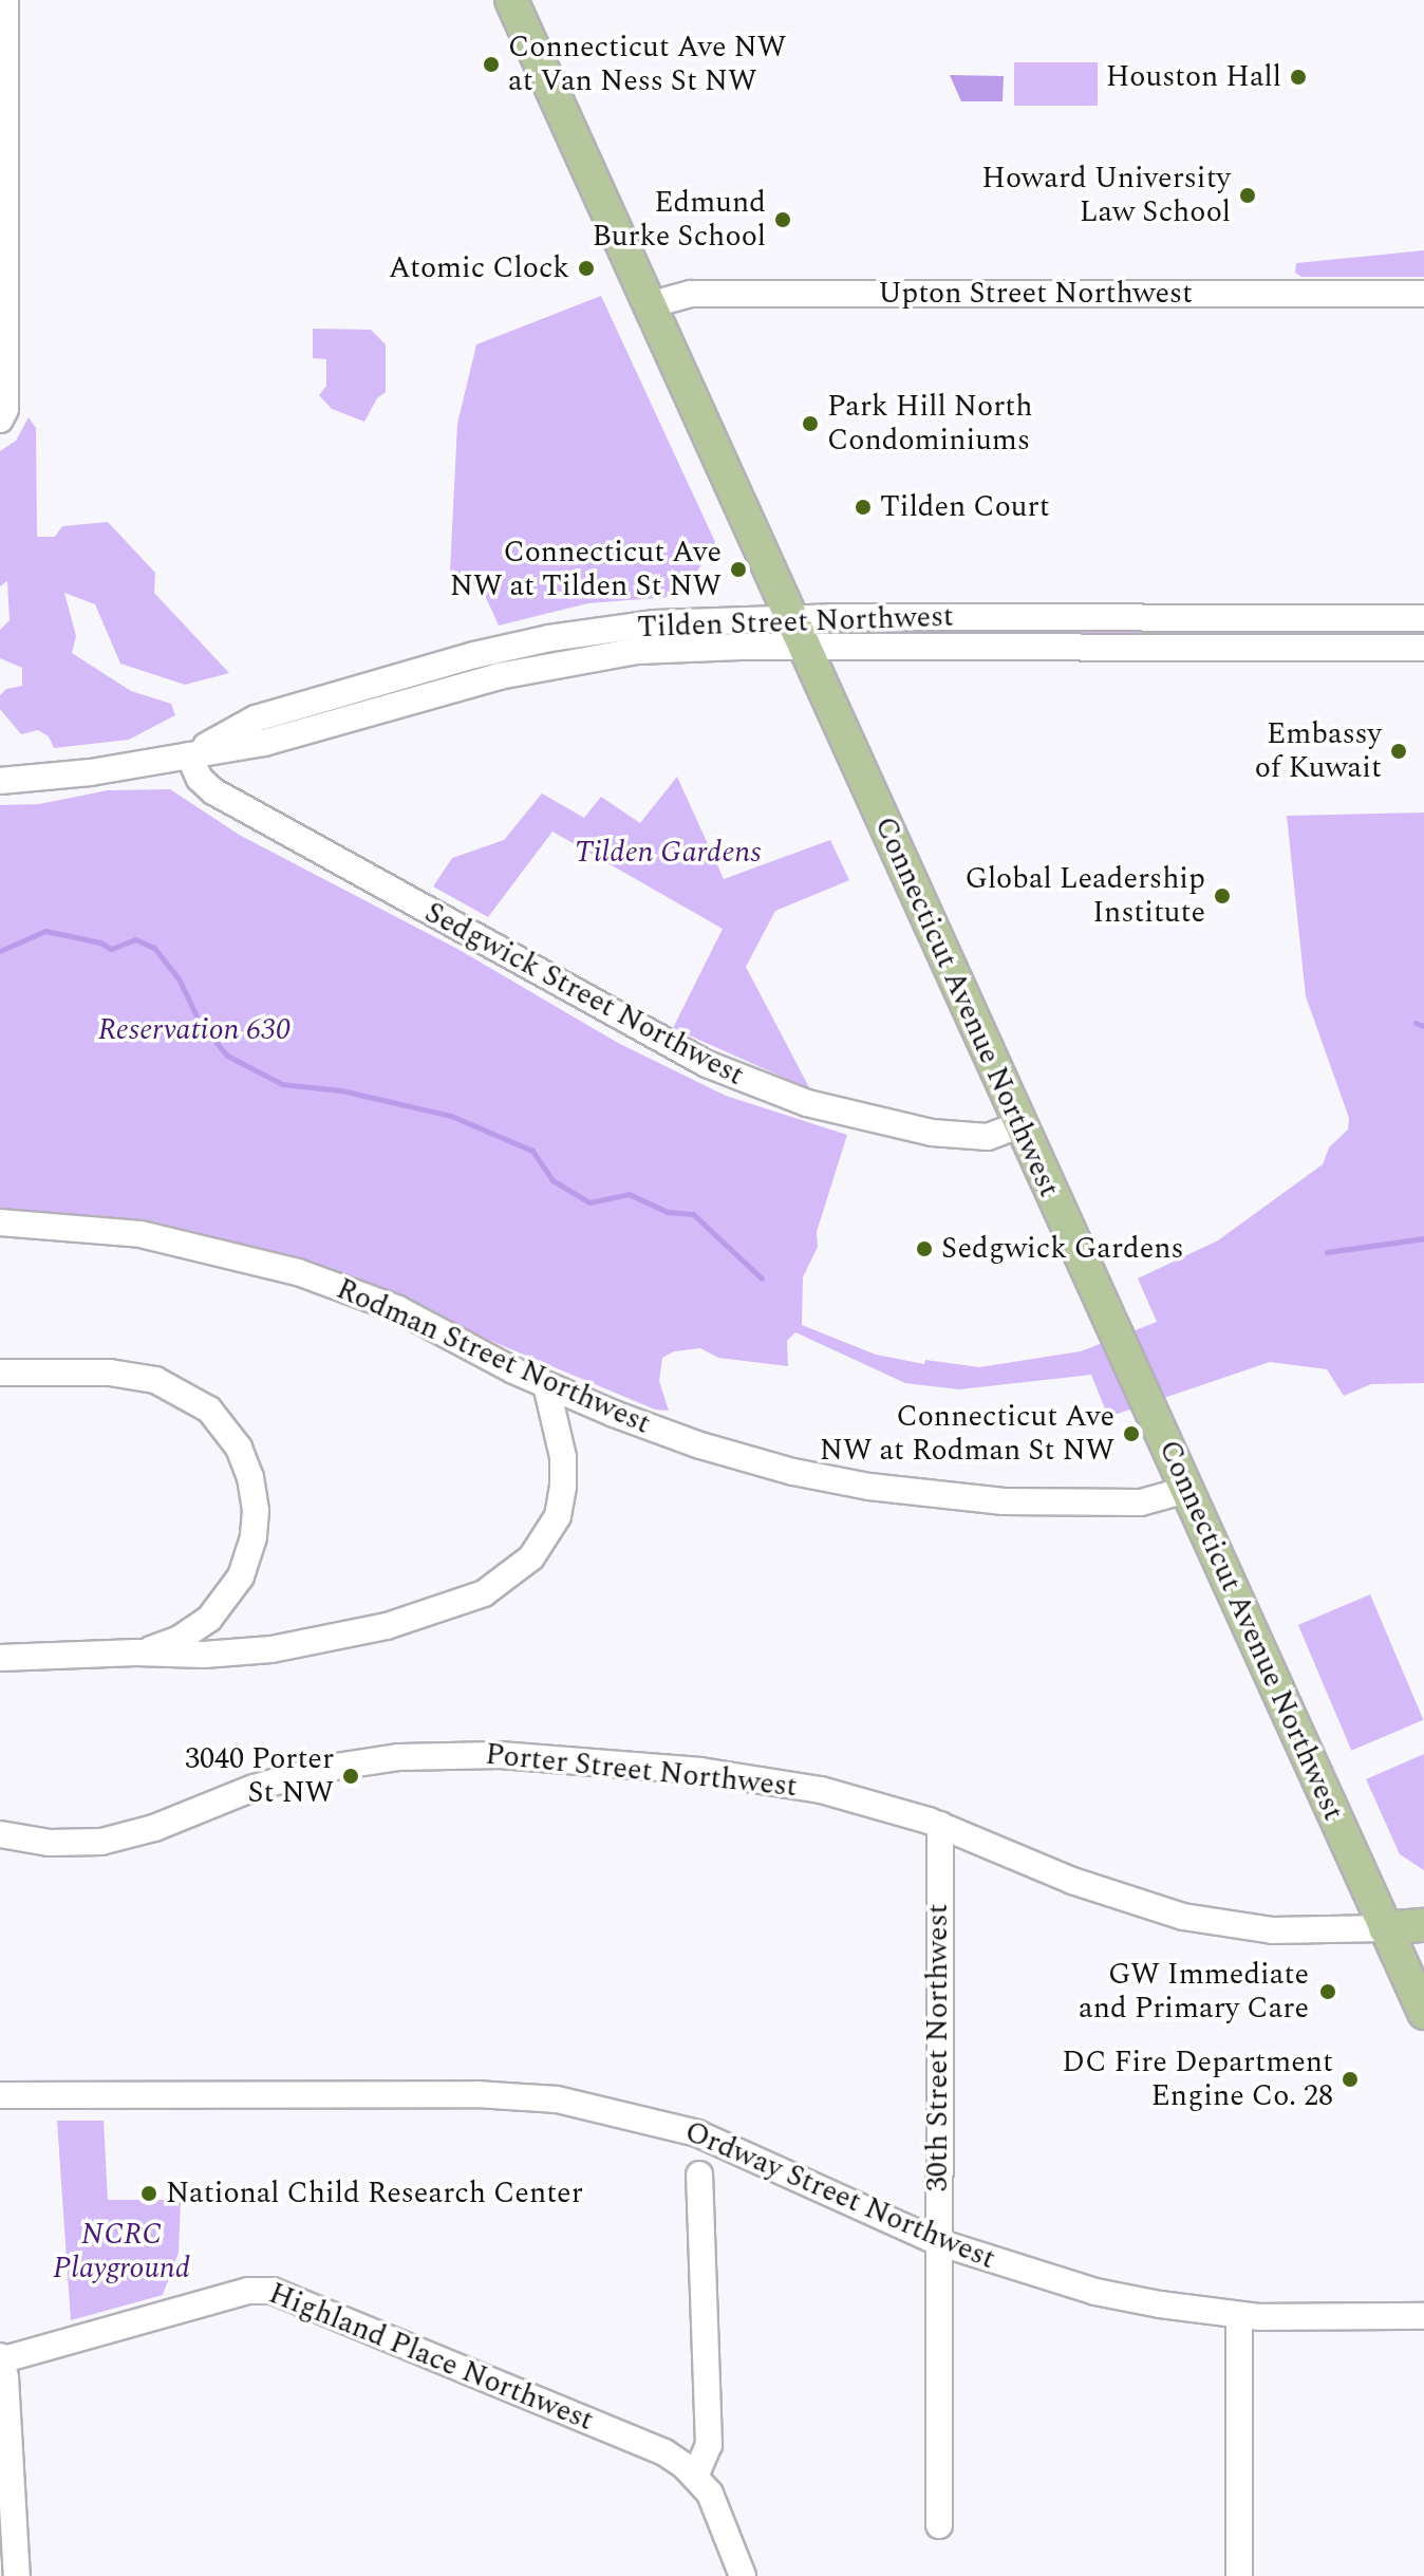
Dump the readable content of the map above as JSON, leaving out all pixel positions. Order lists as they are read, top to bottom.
{
  "streets": {
    "main road": ["Connecticut Avenue Northwest", "Porter Street Northwest"],
    "street": [
      "Upton Street Northwest",
      "Tilden Street Northwest",
      "Sedgwick Street Northwest",
      "Rodman Street Northwest",
      "30th Street Northwest",
      "Ordway Street Northwest",
      "Highland Place Northwest"
    ]
  },
  "crossings": [
    ["Upton Street Northwest", "Connecticut Avenue Northwest"],
    ["Tilden Street Northwest", "Sedgwick Street Northwest"],
    ["Tilden Street Northwest", "Connecticut Avenue Northwest"],
    ["Sedgwick Street Northwest", "Connecticut Avenue Northwest"],
    ["Connecticut Avenue Northwest", "Rodman Street Northwest"],
    ["Connecticut Avenue Northwest", "Porter Street Northwest"],
    ["Porter Street Northwest", "30th Street Northwest"],
    ["30th Street Northwest", "Ordway Street Northwest"]
  ],
  "parks": ["Tilden Gardens", "Reservation 630", "NCRC Playground"],
  "places": [
    "Connecticut Ave NW at Van Ness St NW",
    "Houston Hall",
    "Howard University Law School",
    "Edmund Burke School",
    "Atomic Clock",
    "Park Hill North Condominiums",
    "Tilden Court",
    "Connecticut Ave NW at Tilden St NW",
    "Embassy of Kuwait",
    "Global Leadership Institute",
    "Sedgwick Gardens",
    "Connecticut Ave NW at Rodman St NW",
    "3040 Porter St NW",
    "GW Immediate and Primary Care",
    "DC Fire Department Engine Co. 28",
    "National Child Research Center"
  ]
}
